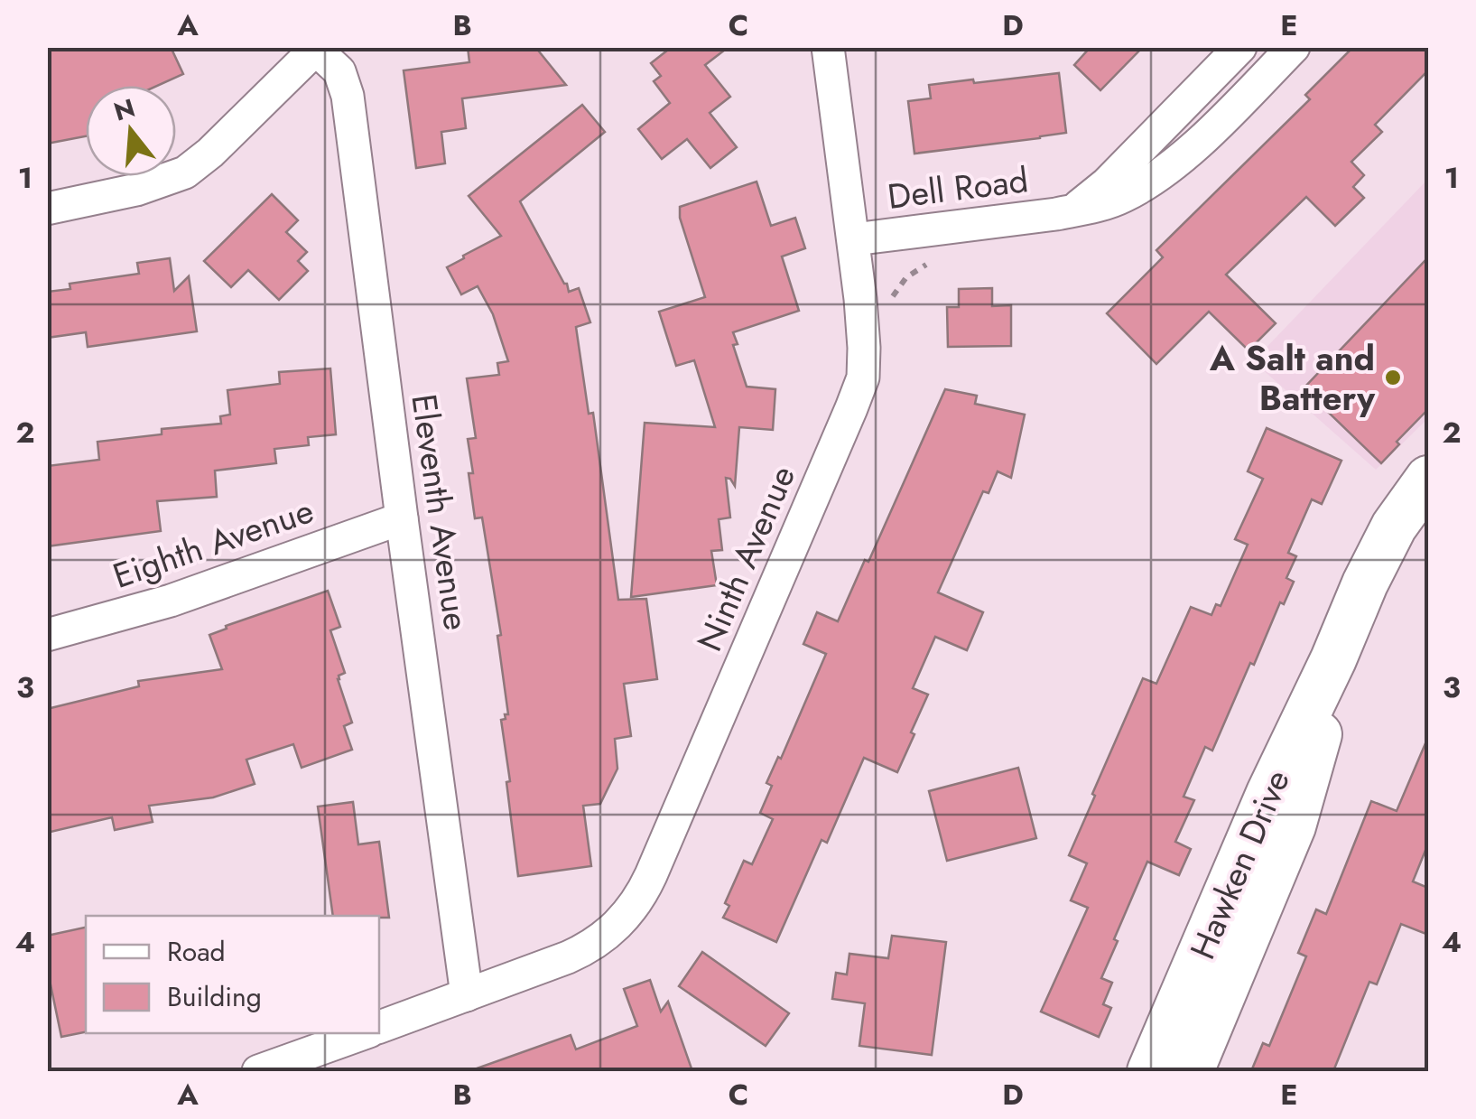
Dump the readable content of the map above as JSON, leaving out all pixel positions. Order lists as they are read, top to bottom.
{
  "streets": {
    "main road": ["Hawken Drive"],
    "street": [
      "Dell Road",
      "Eleventh Avenue",
      "Eighth Avenue",
      "Ninth Avenue"
    ]
  },
  "crossings": [
    ["Dell Road", "Ninth Avenue"],
    ["Eleventh Avenue", "Eighth Avenue"],
    ["Eleventh Avenue", "Ninth Avenue"]
  ],
  "places": ["A Salt and Battery"],
  "legend": ["Road", "Building"],
  "north": "top",
  "grid": {
    "columns": [
      "A",
      "B",
      "C",
      "D",
      "E"
    ],
    "rows": [
      "1",
      "2",
      "3",
      "4"
    ]
  }
}
